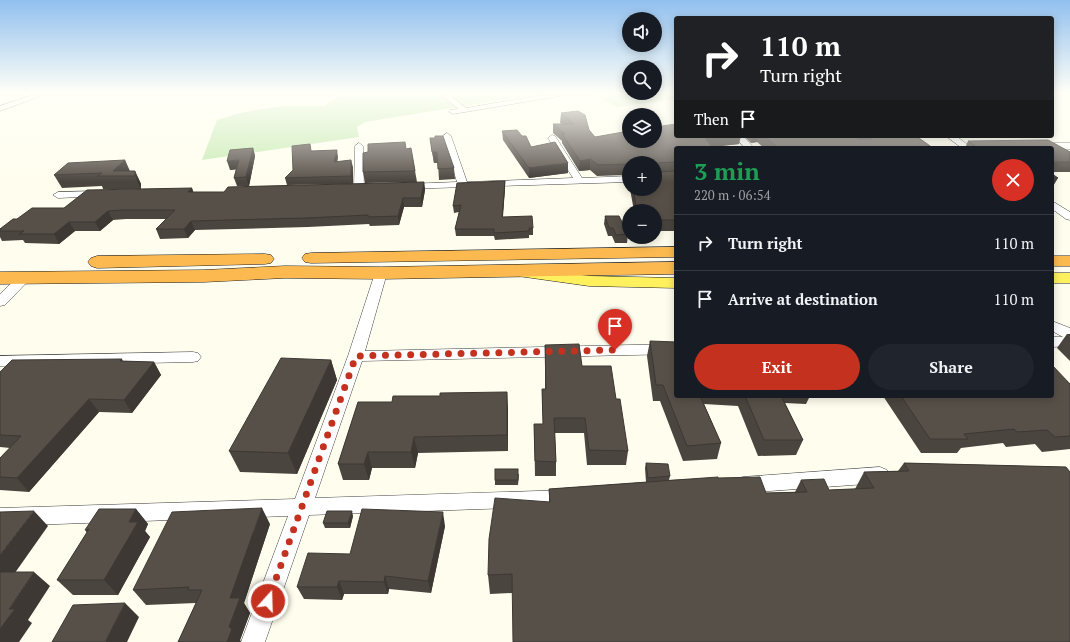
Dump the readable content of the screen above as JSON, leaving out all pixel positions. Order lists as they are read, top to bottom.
{
  "page": {
    "map_buttons": ["+", "−"],
    "turn": ["110 m", "Turn right"],
    "then": "Then",
    "heading": ["3 min", "220 m · 06:54"],
    "list": [
      {
        "name": "Turn right",
        "value": "110 m"
      },
      {
        "name": "Arrive at destination",
        "value": "110 m"
      }
    ],
    "buttons": ["Exit", "Share"]
  }
}
